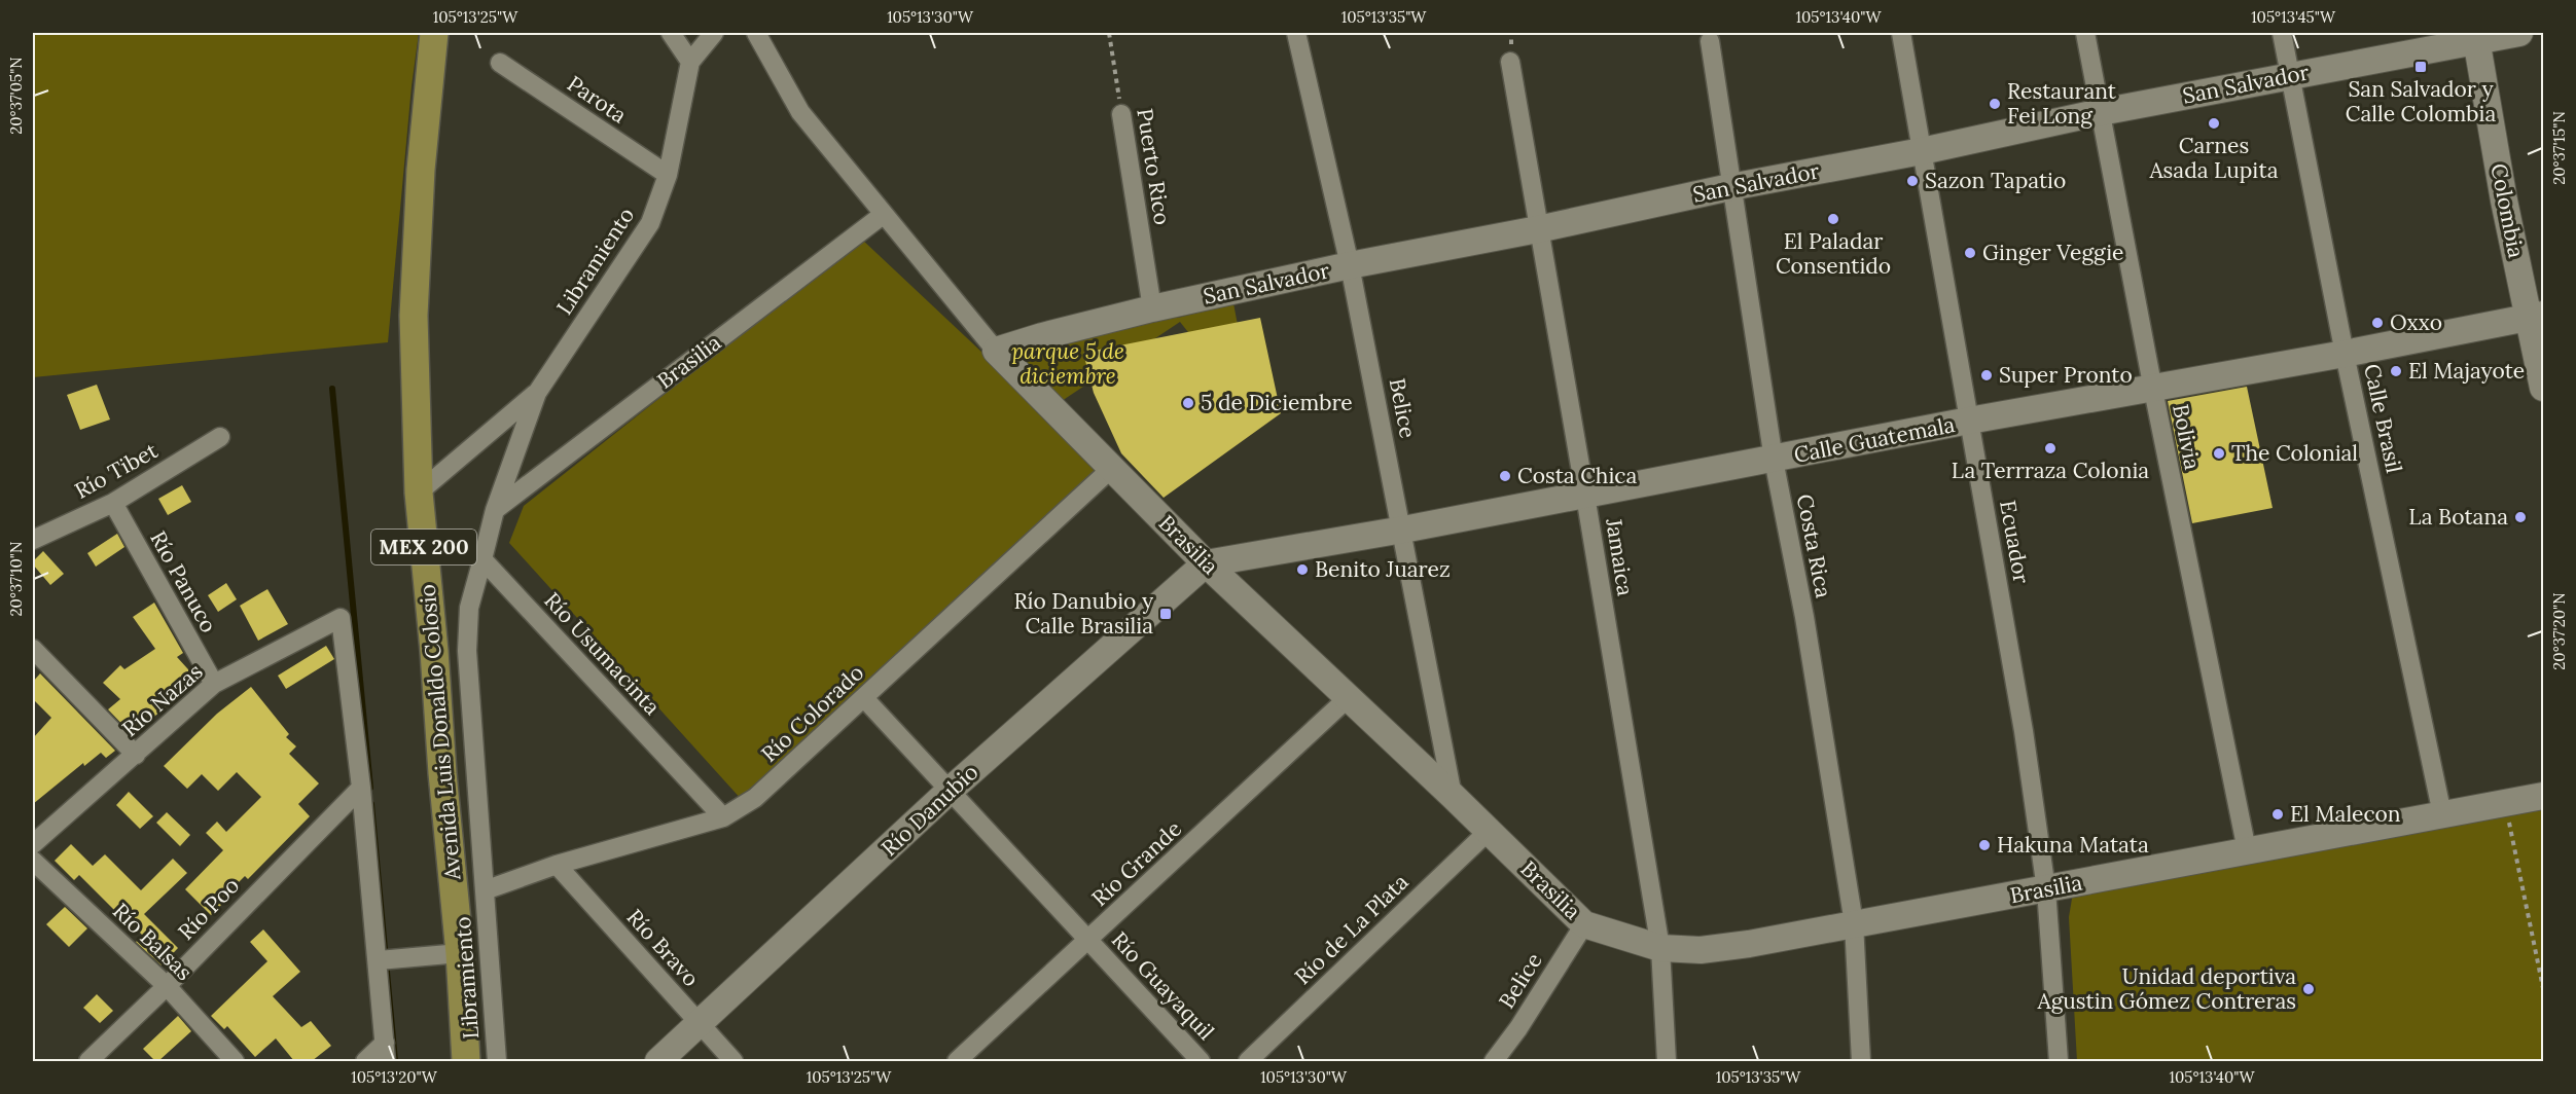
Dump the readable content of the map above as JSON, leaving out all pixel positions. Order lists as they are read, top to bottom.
{
  "streets": {
    "main road": ["MEX 200", "Avenida Luis Donaldo Colosio"],
    "street": [
      "San Salvador",
      "Parota",
      "Puerto Rico",
      "Colombia",
      "Libramiento",
      "Brasilia",
      "Belice",
      "Calle Brasil",
      "Bolivia",
      "Calle Guatemala",
      "Río Tibet",
      "Ecuador",
      "Costa Rica",
      "Jamaica",
      "Río Panuco",
      "Río Usumacinta",
      "Río Nazas",
      "Río Colorado",
      "Río Danubio",
      "Río Grande",
      "Río Poo",
      "Río de La Plata",
      "Río Balsas",
      "Río Bravo",
      "Río Guayaquil"
    ]
  },
  "crossings": [
    ["San Salvador", "Puerto Rico"],
    ["San Salvador", "Colombia"],
    ["San Salvador", "Brasilia"],
    ["San Salvador", "Belice"],
    ["San Salvador", "Calle Brasil"],
    ["San Salvador", "Bolivia"],
    ["San Salvador", "Ecuador"],
    ["San Salvador", "Costa Rica"],
    ["San Salvador", "Jamaica"],
    ["Parota", "Libramiento"],
    ["Colombia", "Calle Guatemala"],
    ["Libramiento", "Brasilia"],
    ["Libramiento", "Río Usumacinta"],
    ["Libramiento", "Río Colorado"],
    ["Brasilia", "Belice"],
    ["Brasilia", "Calle Brasil"],
    ["Brasilia", "Bolivia"],
    ["Brasilia", "Calle Guatemala"],
    ["Brasilia", "Ecuador"],
    ["Brasilia", "Costa Rica"],
    ["Brasilia", "Jamaica"],
    ["Brasilia", "Río Colorado"],
    ["Brasilia", "Río Danubio"],
    ["Brasilia", "Río Grande"],
    ["Brasilia", "Río de La Plata"],
    ["Belice", "Calle Guatemala"],
    ["Calle Brasil", "Calle Guatemala"],
    ["Bolivia", "Calle Guatemala"],
    ["Calle Guatemala", "Ecuador"],
    ["Calle Guatemala", "Costa Rica"],
    ["Calle Guatemala", "Jamaica"],
    ["Calle Guatemala", "Río Danubio"],
    ["Río Tibet", "Río Panuco"],
    ["Río Panuco", "Río Nazas"],
    ["Río Usumacinta", "Río Colorado"],
    ["Río Nazas", "Río Poo"],
    ["Río Colorado", "Río Bravo"],
    ["Río Colorado", "Río Guayaquil"],
    ["Río Danubio", "Río Bravo"],
    ["Río Danubio", "Río Guayaquil"],
    ["Río Grande", "Río Guayaquil"],
    ["Río Poo", "Río Balsas"]
  ],
  "parks": ["parque 5 de diciembre"],
  "places": {
    "transit": ["San Salvador y Calle Colombia", "Río Danubio y Calle Brasilia"],
    "other": [
      "Restaurant Fei Long",
      "Carnes Asada Lupita",
      "Sazon Tapatio",
      "El Paladar Consentido",
      "Ginger Veggie",
      "Oxxo",
      "El Majayote",
      "Super Pronto",
      "5 de Diciembre",
      "La Terrraza Colonia",
      "The Colonial",
      "Costa Chica",
      "La Botana",
      "Benito Juarez",
      "El Malecon",
      "Hakuna Matata",
      "Unidad deportiva Agustin Gómez Contreras"
    ]
  },
  "coordinates": [
    "105°13'25\"W",
    "105°13'30\"W",
    "105°13'35\"W",
    "105°13'40\"W",
    "105°13'45\"W",
    "20°37'05\"N",
    "20°37'15\"N",
    "20°37'10\"N",
    "20°37'20\"N",
    "105°13'20\"W"
  ]
}
